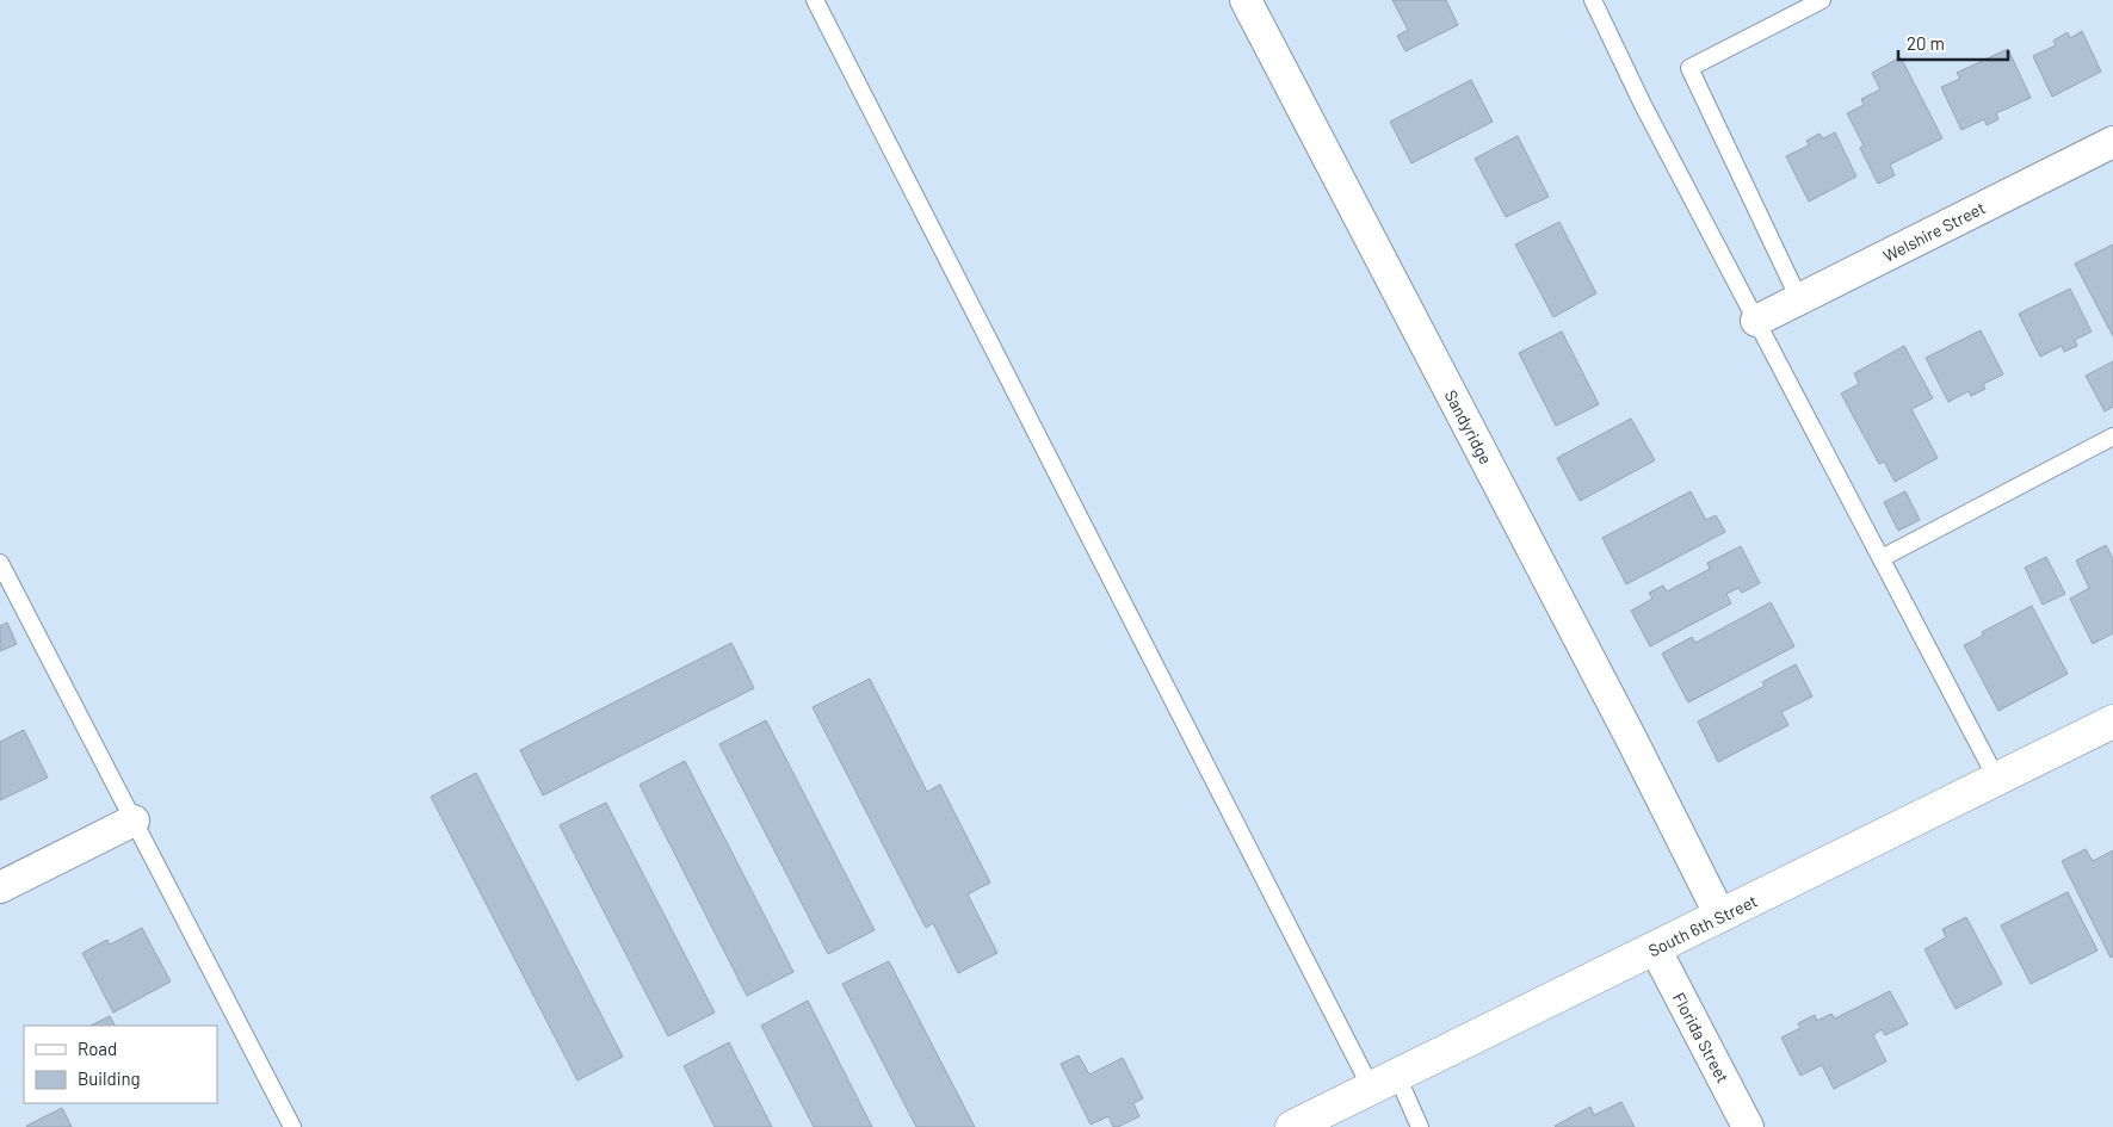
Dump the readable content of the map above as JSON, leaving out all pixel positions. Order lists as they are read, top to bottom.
{
  "streets": {
    "street": [
      "Welshire Street",
      "Sandyridge",
      "South 6th Street",
      "Florida Street"
    ]
  },
  "crossings": [
    ["Sandyridge", "South 6th Street"],
    ["South 6th Street", "Florida Street"]
  ],
  "legend": ["Road", "Building"],
  "scale_bar": "20 m"
}
